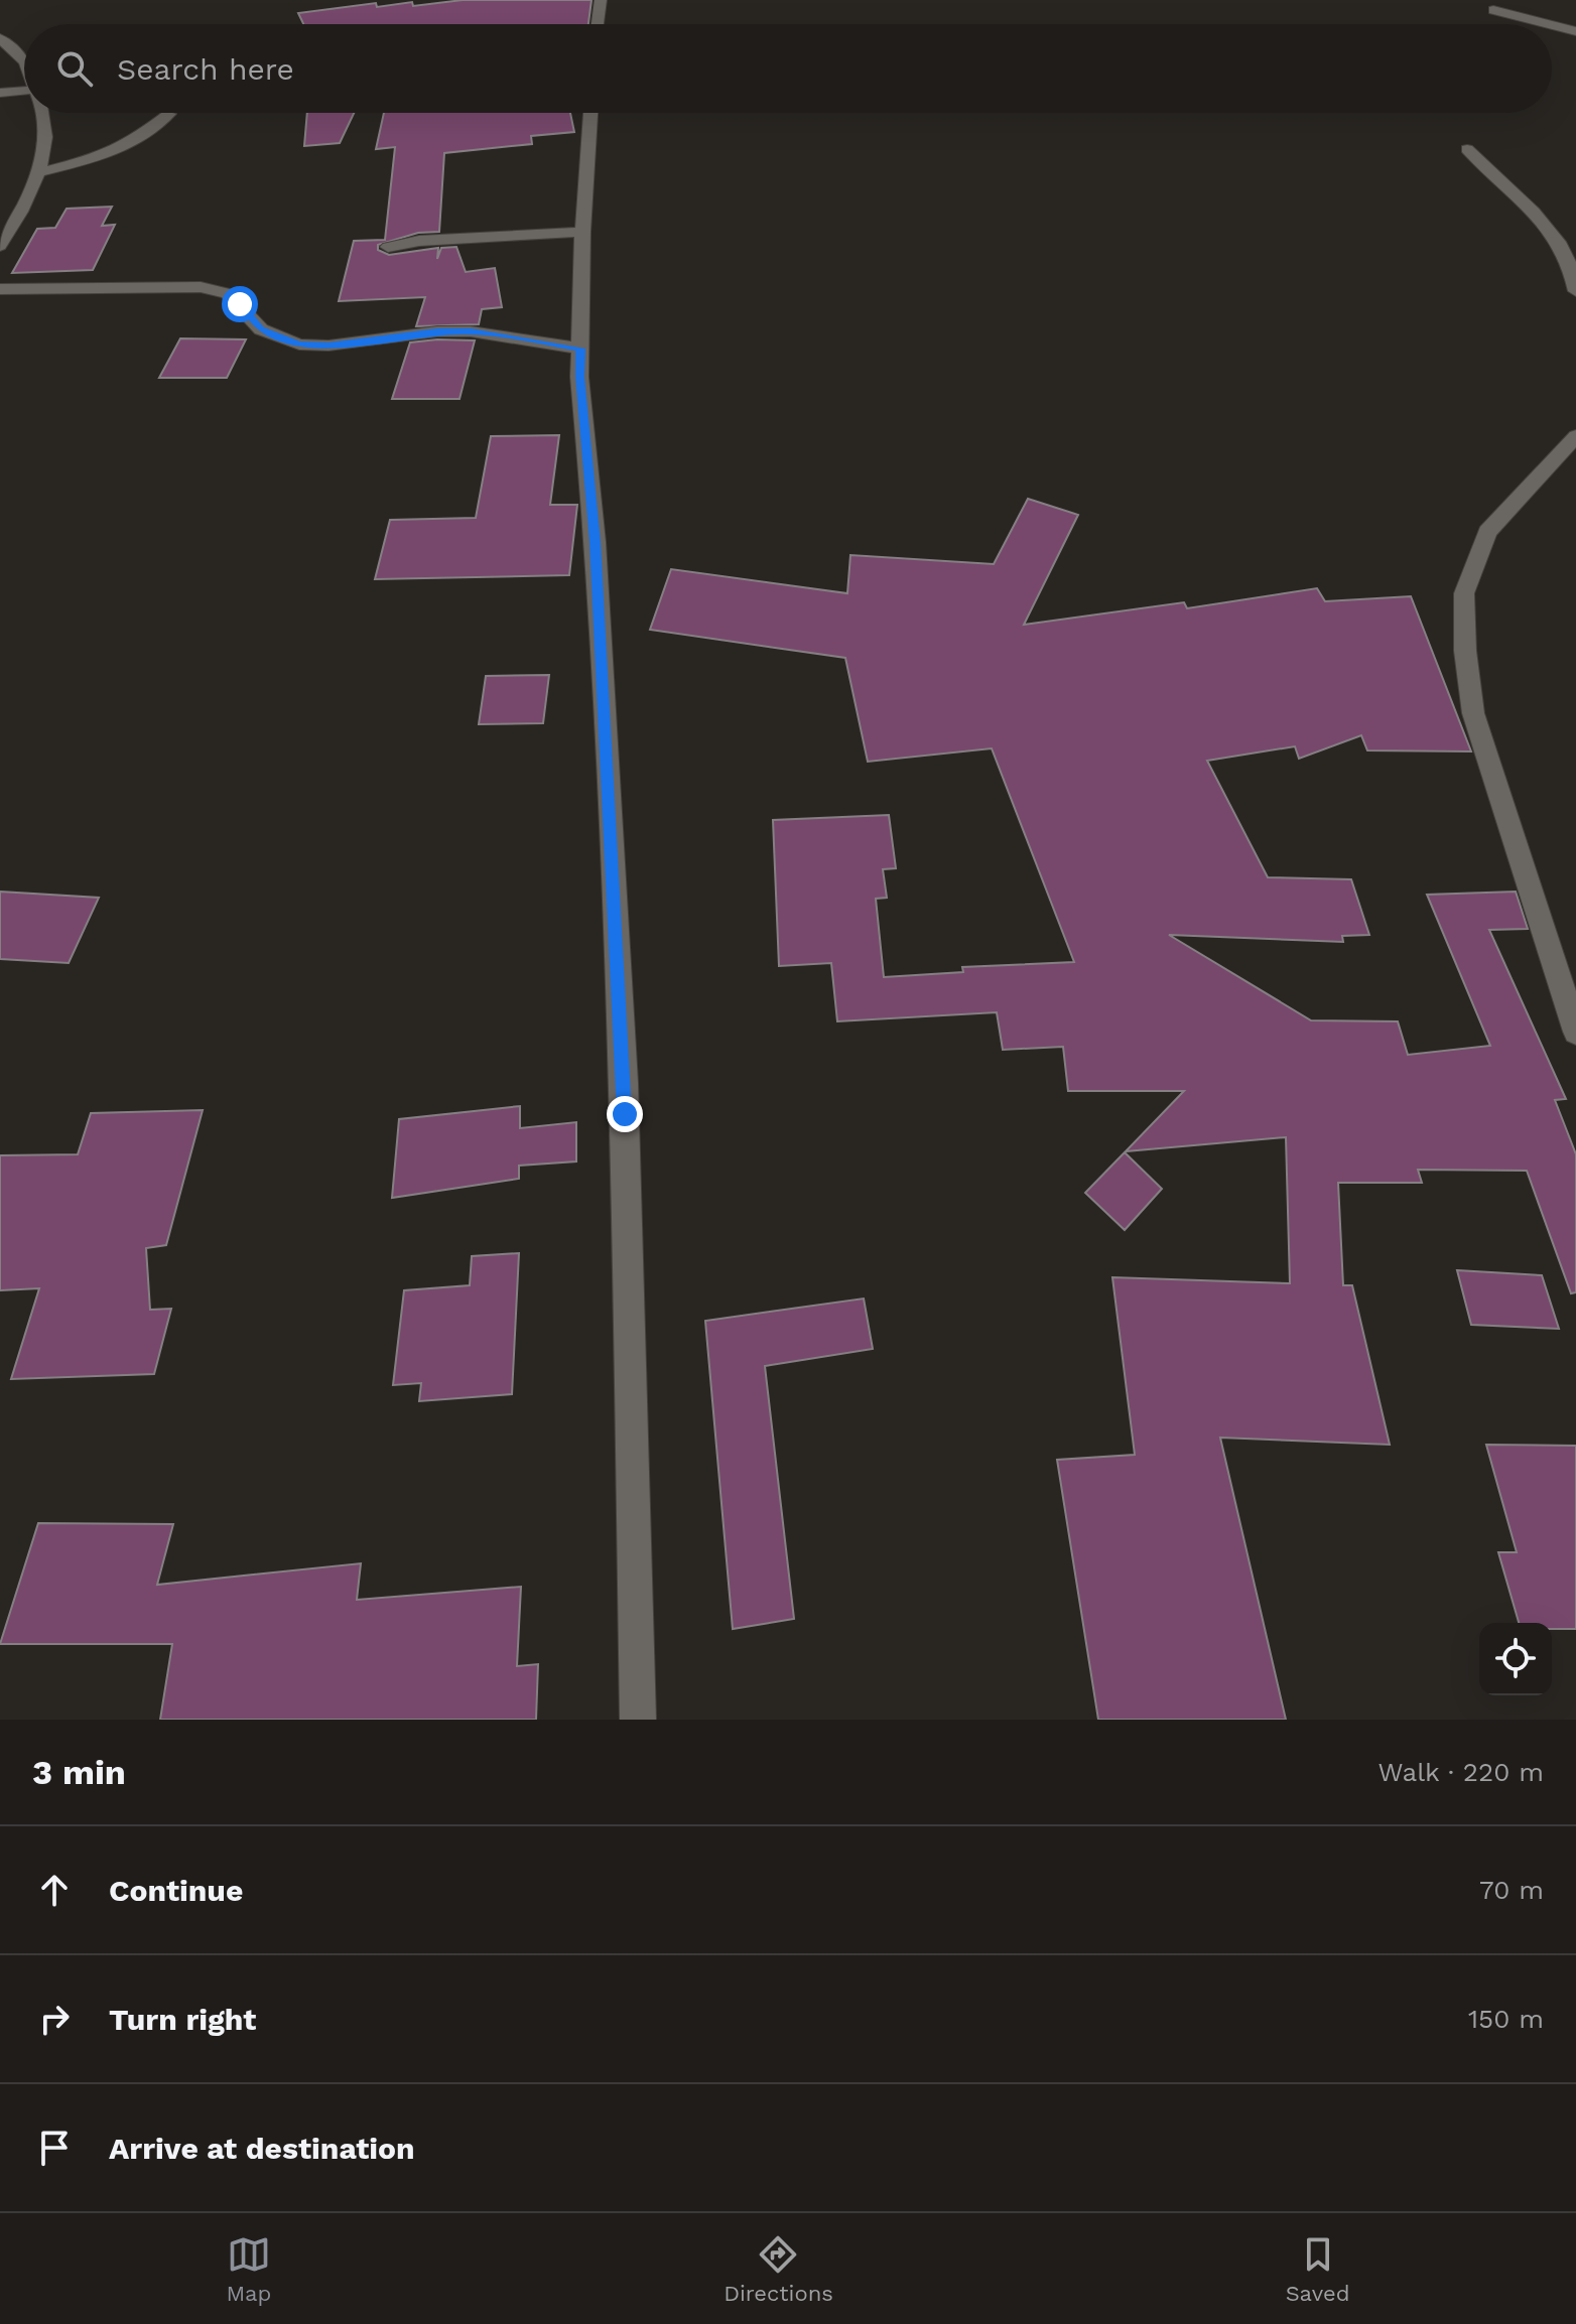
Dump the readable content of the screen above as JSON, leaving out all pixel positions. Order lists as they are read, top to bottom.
{
  "page": {
    "search": "Search here",
    "heading": ["3 min", "Walk · 220 m"],
    "list": [
      ["Continue", "70 m"],
      ["Turn right", "150 m"],
      "Arrive at destination"
    ],
    "nav": ["Map", "Directions", "Saved"]
  }
}
